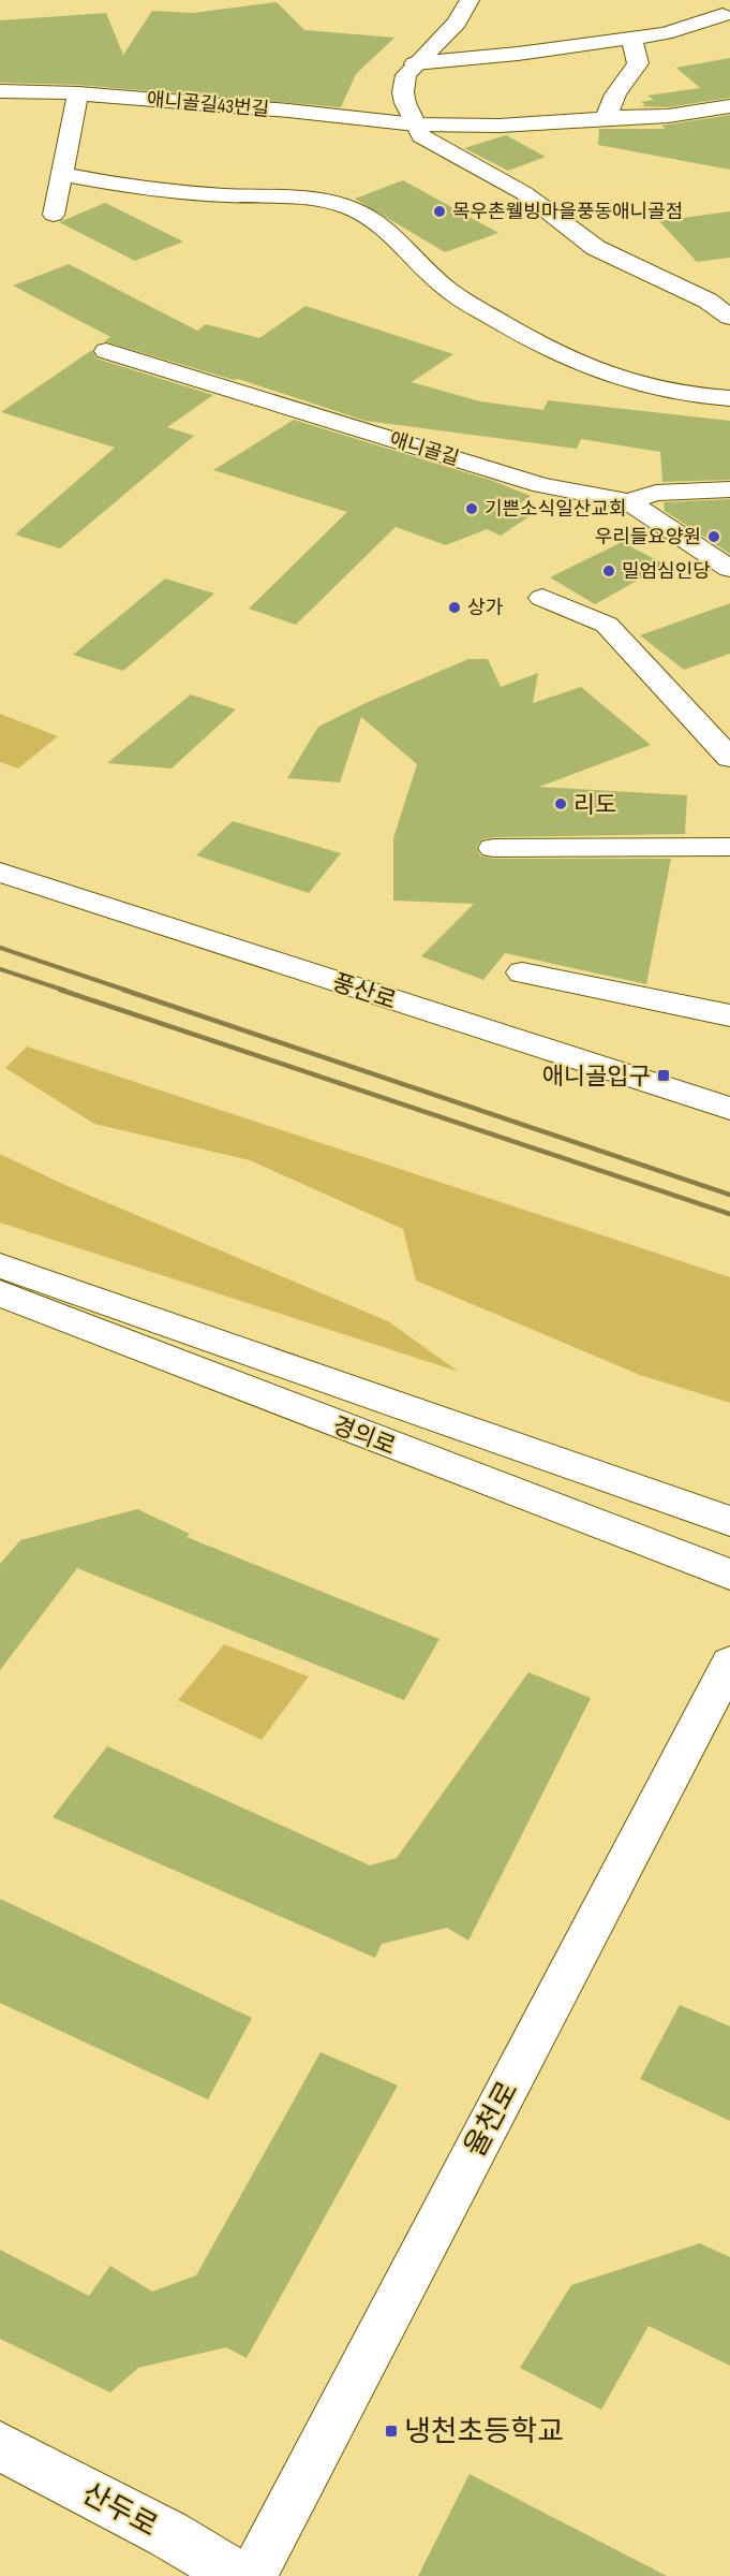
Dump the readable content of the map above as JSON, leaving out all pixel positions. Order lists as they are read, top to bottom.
{
  "streets": {
    "street": [
      "애니골길43번길",
      "애니골길",
      "풍산로",
      "경의로",
      "율천로",
      "산두로"
    ]
  },
  "places": {
    "other": [
      "목우촌웰빙마을풍동애니골점",
      "기쁜소식일산교회",
      "우리들요양원",
      "밀엄심인당",
      "상가",
      "리도"
    ],
    "transit": ["애니골입구", "냉천초등학교"]
  }
}
